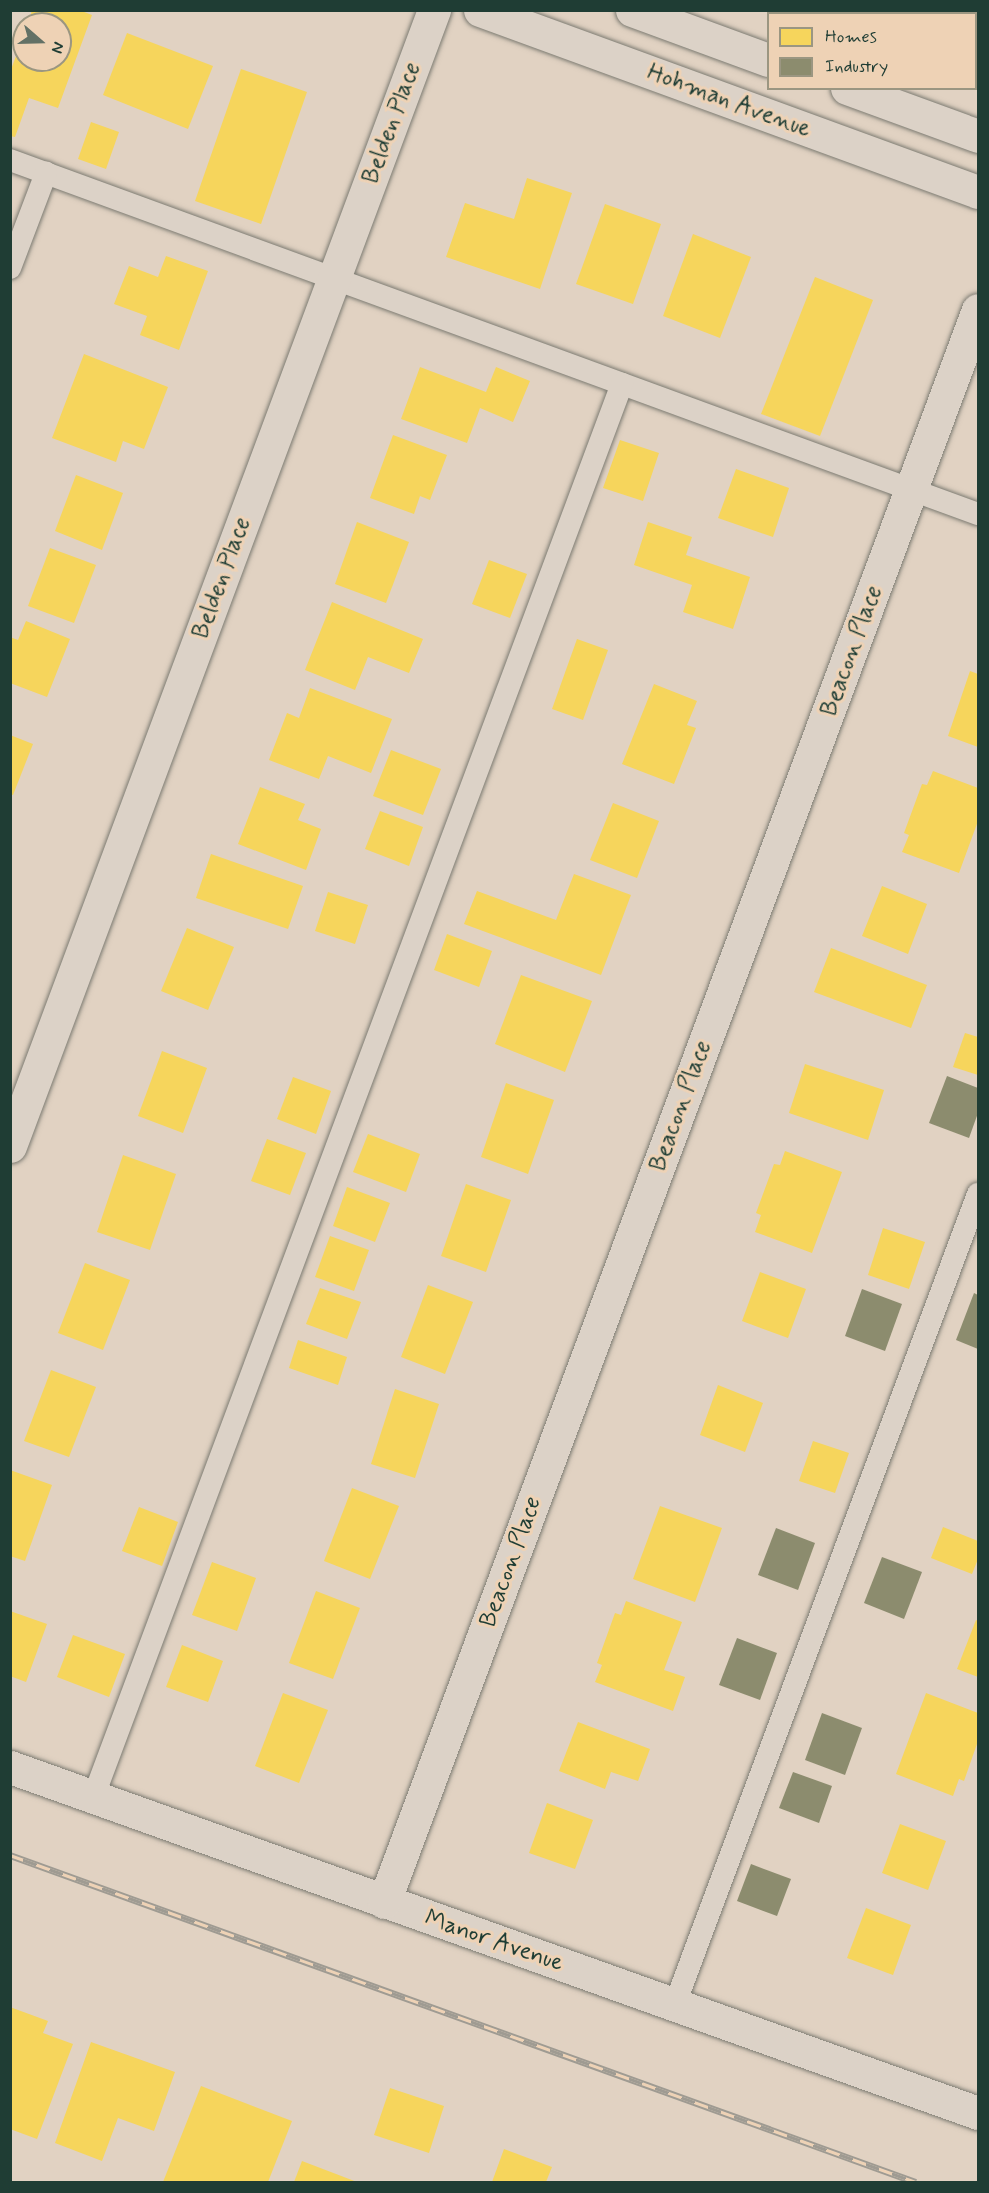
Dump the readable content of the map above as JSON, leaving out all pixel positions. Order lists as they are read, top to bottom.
{
  "streets": {
    "street": [
      "Hohman Avenue",
      "Belden Place",
      "Beacon Place",
      "Manor Avenue"
    ]
  },
  "crossings": [
    ["Beacon Place", "Manor Avenue"]
  ],
  "legend": ["Homes", "Industry"],
  "north": "right"
}
